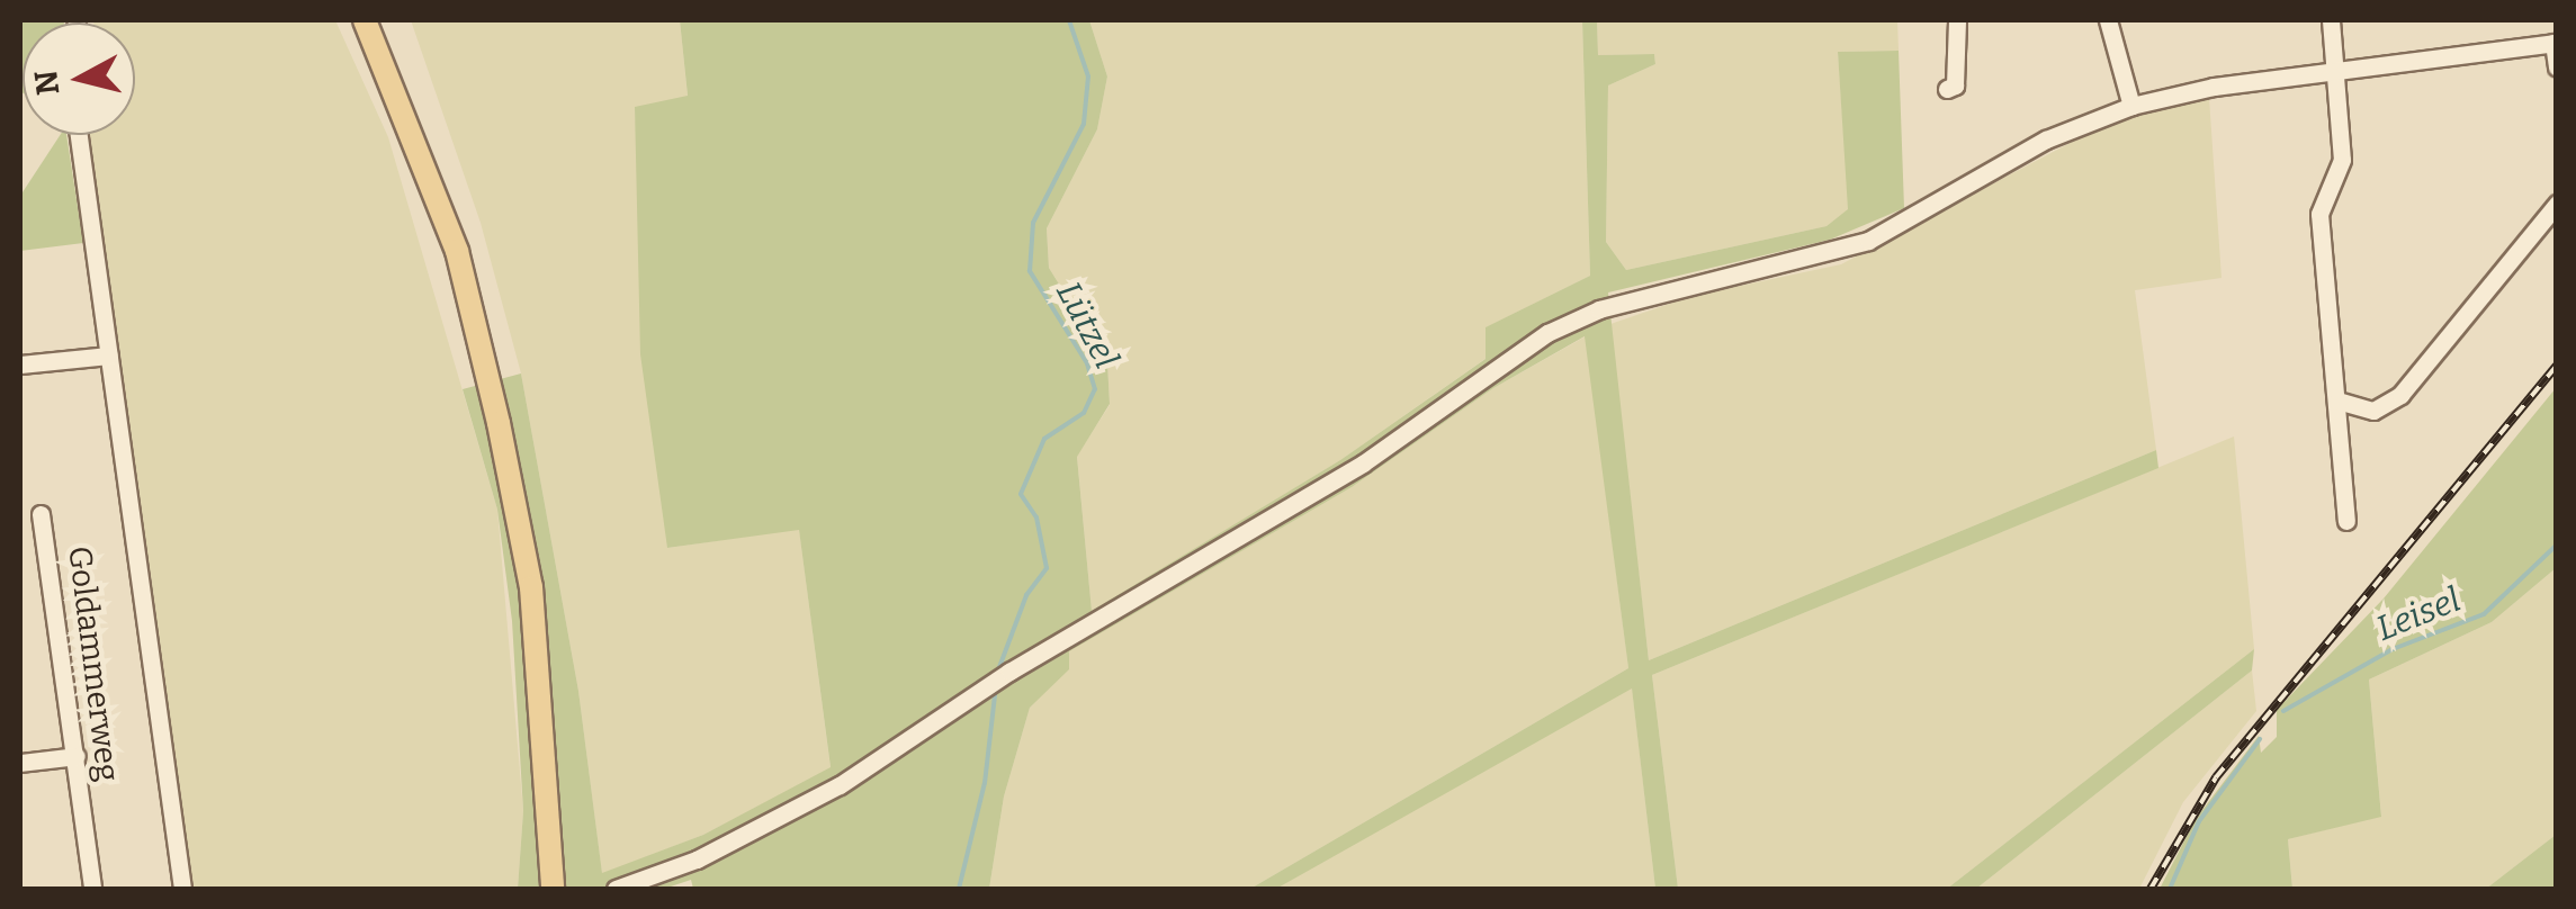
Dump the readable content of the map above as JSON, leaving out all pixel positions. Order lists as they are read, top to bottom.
{
  "streets": {
    "street": ["Goldammerweg"]
  },
  "water": ["Lützel", "Leisel"],
  "north": "left"
}
